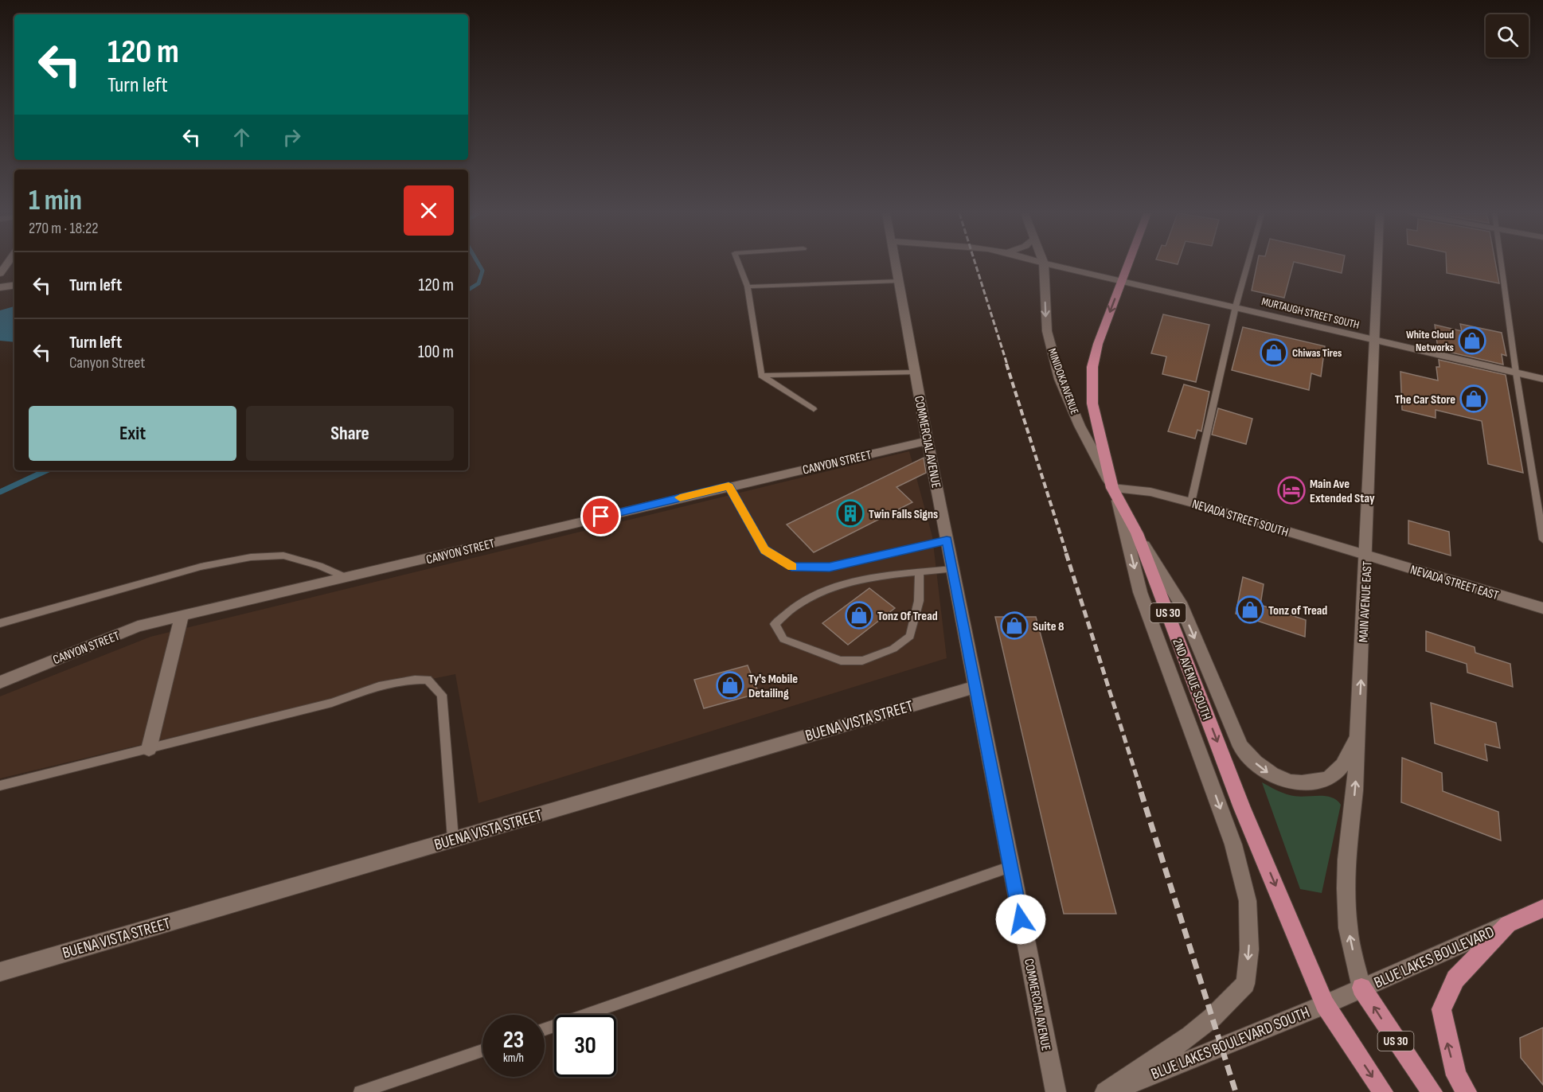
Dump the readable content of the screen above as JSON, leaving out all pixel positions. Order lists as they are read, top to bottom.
{
  "streets": {
    "main road": ["US 30", "2ND AVENUE SOUTH", "BLUE LAKES BOULEVARD"],
    "street": [
      "MURTAUGH STREET SOUTH",
      "MINIDOKA AVENUE",
      "COMMERCIAL AVENUE",
      "CANYON STREET",
      "NEVADA STREET SOUTH",
      "NEVADA STREET EAST",
      "MAIN AVENUE EAST",
      "BUENA VISTA STREET",
      "BLUE LAKES BOULEVARD SOUTH"
    ]
  },
  "crossings": [
    ["MURTAUGH STREET SOUTH", "MAIN AVENUE EAST"],
    ["MURTAUGH STREET SOUTH", "2ND AVENUE SOUTH"],
    ["MINIDOKA AVENUE", "NEVADA STREET SOUTH"],
    ["MINIDOKA AVENUE", "2ND AVENUE SOUTH"],
    ["COMMERCIAL AVENUE", "CANYON STREET"],
    ["COMMERCIAL AVENUE", "BUENA VISTA STREET"],
    ["NEVADA STREET SOUTH", "NEVADA STREET EAST"],
    ["NEVADA STREET SOUTH", "MAIN AVENUE EAST"],
    ["NEVADA STREET SOUTH", "2ND AVENUE SOUTH"],
    ["NEVADA STREET EAST", "MAIN AVENUE EAST"],
    ["MAIN AVENUE EAST", "US 30"],
    ["MAIN AVENUE EAST", "BLUE LAKES BOULEVARD"],
    ["US 30", "2ND AVENUE SOUTH"],
    ["US 30", "BLUE LAKES BOULEVARD"],
    ["US 30", "BLUE LAKES BOULEVARD SOUTH"],
    ["2ND AVENUE SOUTH", "BLUE LAKES BOULEVARD"],
    ["2ND AVENUE SOUTH", "BLUE LAKES BOULEVARD SOUTH"],
    ["BLUE LAKES BOULEVARD", "BLUE LAKES BOULEVARD SOUTH"]
  ],
  "one_way": ["MINIDOKA AVENUE", "MAIN AVENUE EAST", "2ND AVENUE SOUTH"],
  "places": {
    "shop": [
      "White Cloud Networks",
      "Chiwas Tires",
      "The Car Store",
      "Tonz of Tread",
      "Tonz Of Tread",
      "Suite 8",
      "Ty's Mobile Detailing"
    ],
    "hotel": ["Main Ave Extended Stay"],
    "building": ["Twin Falls Signs"]
  },
  "page": {
    "turn": ["120 m", "Turn left"],
    "heading": ["1 min", "270 m · 18:22"],
    "list": [
      {
        "name": "Turn left",
        "value": "120 m"
      },
      {
        "name": "Turn left",
        "note": "Canyon Street",
        "value": "100 m"
      }
    ],
    "buttons": ["Exit", "Share"],
    "speed": "23 km/h",
    "limit": "30"
  }
}
